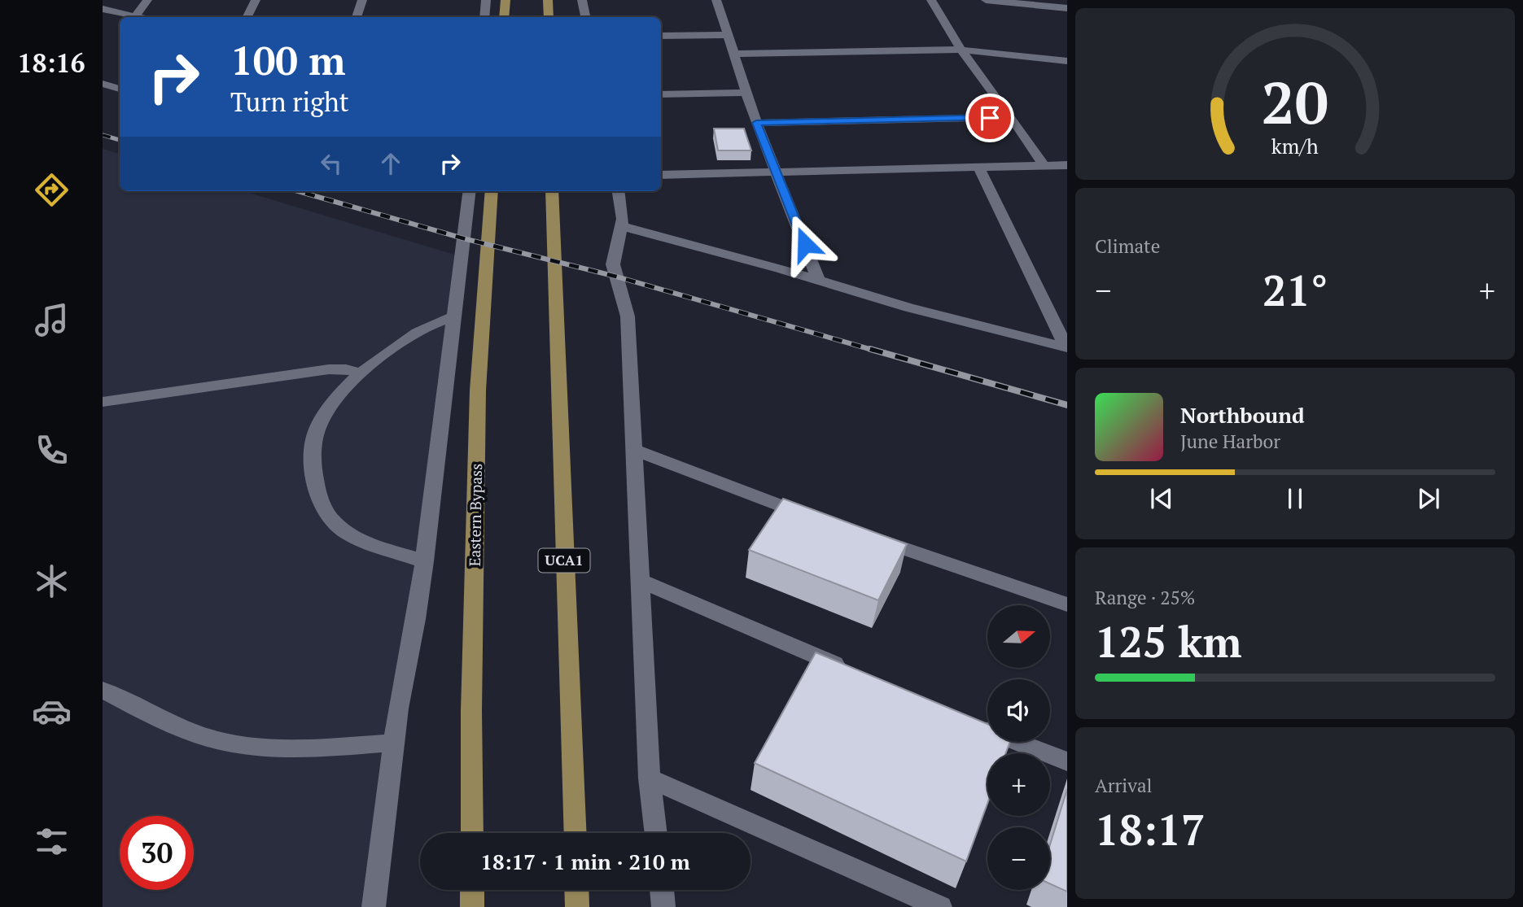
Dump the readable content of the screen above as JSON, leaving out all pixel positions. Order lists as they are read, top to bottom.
{
  "streets": {
    "main road": ["Eastern Bypass", "UCA1"]
  },
  "north": "right",
  "page": {
    "tabs": "18:16",
    "turn": ["100 m", "Turn right"],
    "tile": [
      "Climate",
      ["Range · 25%", "125 km"],
      ["Arrival", "18:17"]
    ],
    "heat": ["−", "21°", "+"],
    "song": ["Northbound", "June Harbor"],
    "map_buttons": ["+", "−"],
    "limit": "30",
    "trip": "18:17 · 1 min · 210 m",
    "gauge": ["20", "km/h"]
  }
}
